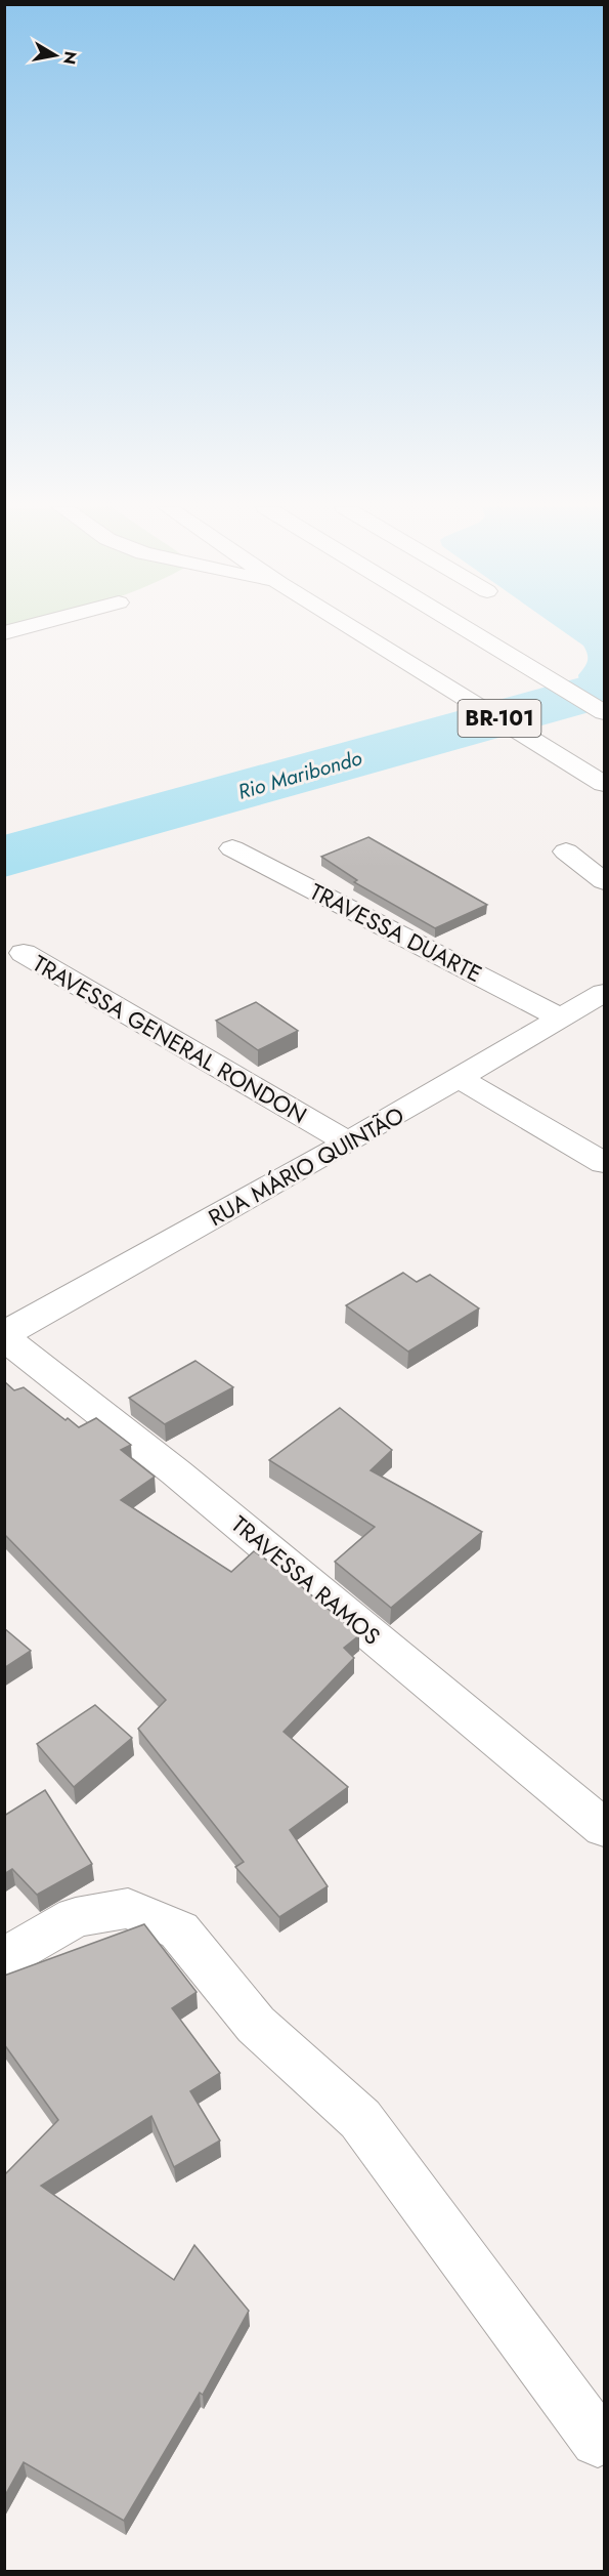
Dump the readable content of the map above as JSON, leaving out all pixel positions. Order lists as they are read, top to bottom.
{
  "streets": {
    "main road": [
      "BR-101",
      "TRAVESSA DUARTE",
      "TRAVESSA GENERAL RONDON",
      "RUA MÁRIO QUINTÃO",
      "TRAVESSA RAMOS"
    ]
  },
  "crossings": [
    ["TRAVESSA DUARTE", "RUA MÁRIO QUINTÃO"],
    ["TRAVESSA GENERAL RONDON", "RUA MÁRIO QUINTÃO"],
    ["RUA MÁRIO QUINTÃO", "TRAVESSA RAMOS"]
  ],
  "water": ["Rio Maribondo"],
  "north": "right"
}
